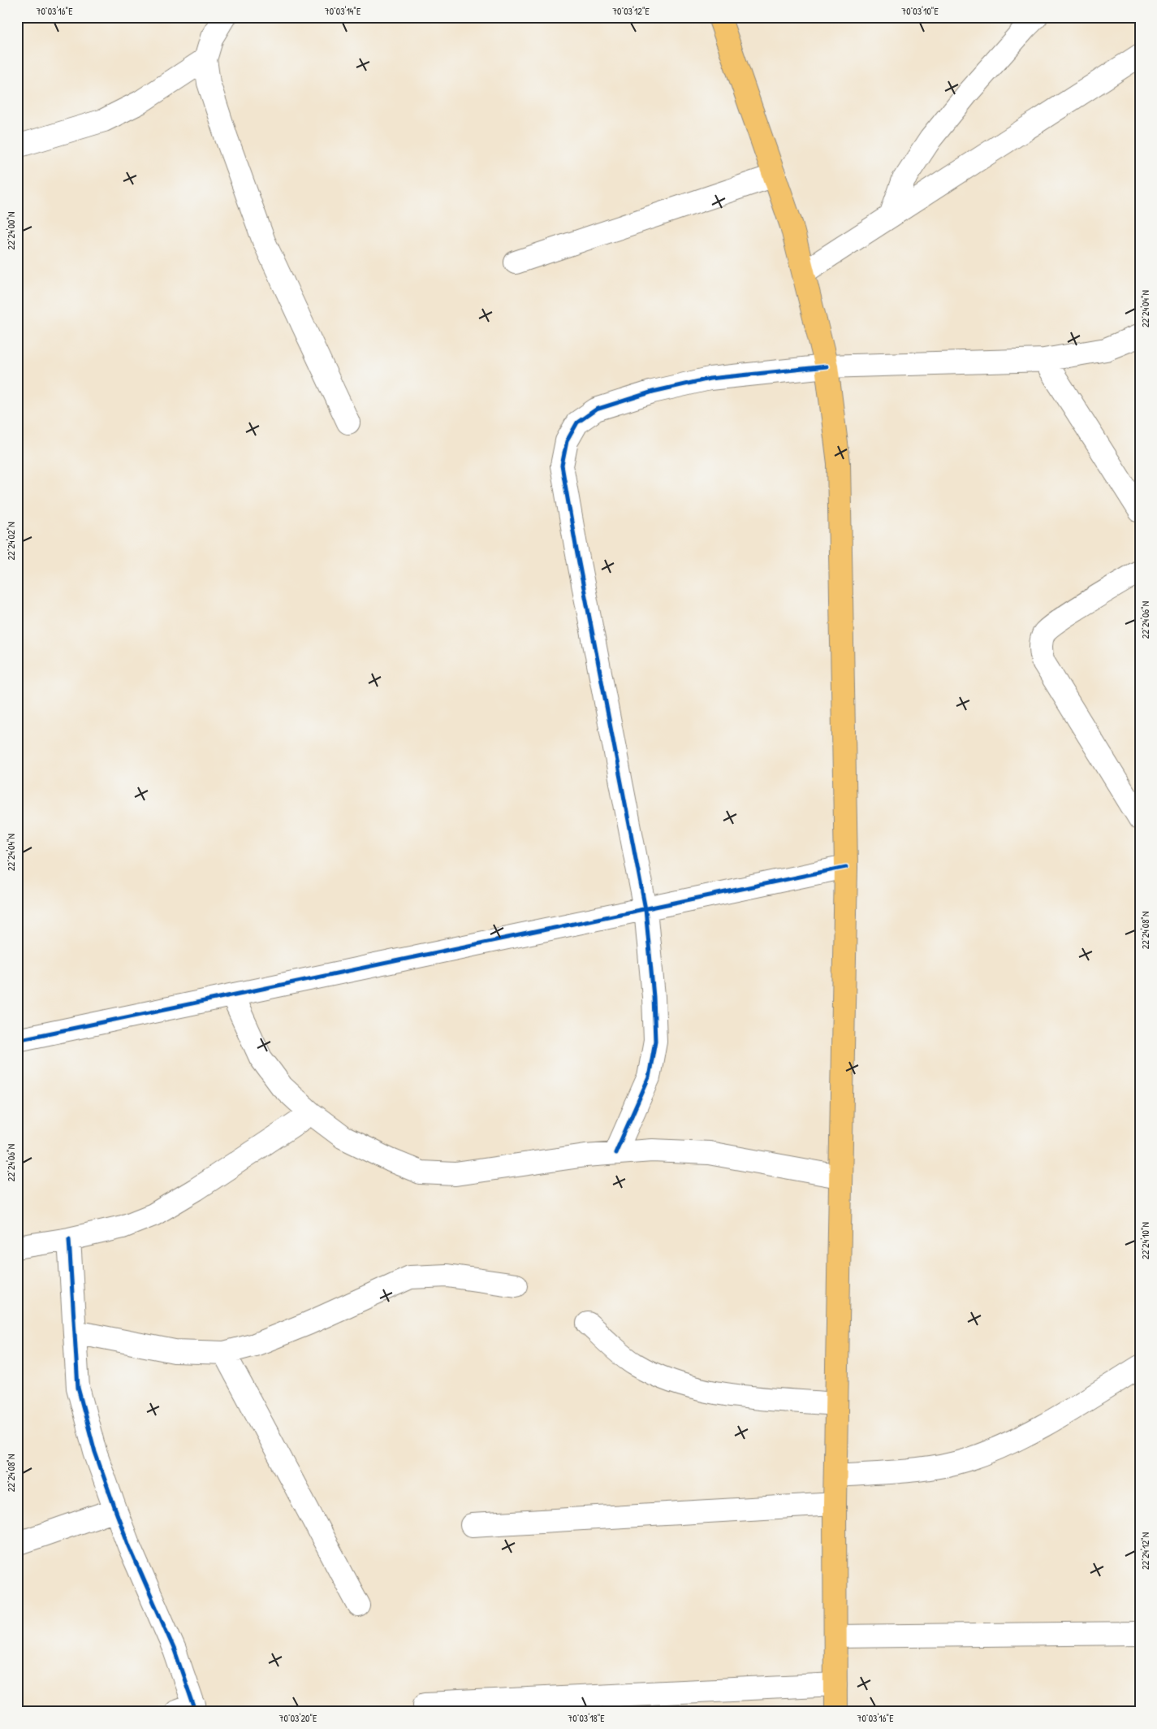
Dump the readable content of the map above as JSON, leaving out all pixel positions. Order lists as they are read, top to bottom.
{
  "coordinates": [
    "70°03'16\"E",
    "70°03'14\"E",
    "70°03'12\"E",
    "70°03'10\"E",
    "22°24'00\"N",
    "22°24'04\"N",
    "22°24'02\"N",
    "22°24'06\"N",
    "22°24'08\"N",
    "22°24'10\"N",
    "22°24'12\"N",
    "70°03'20\"E",
    "70°03'18\"E"
  ]
}
